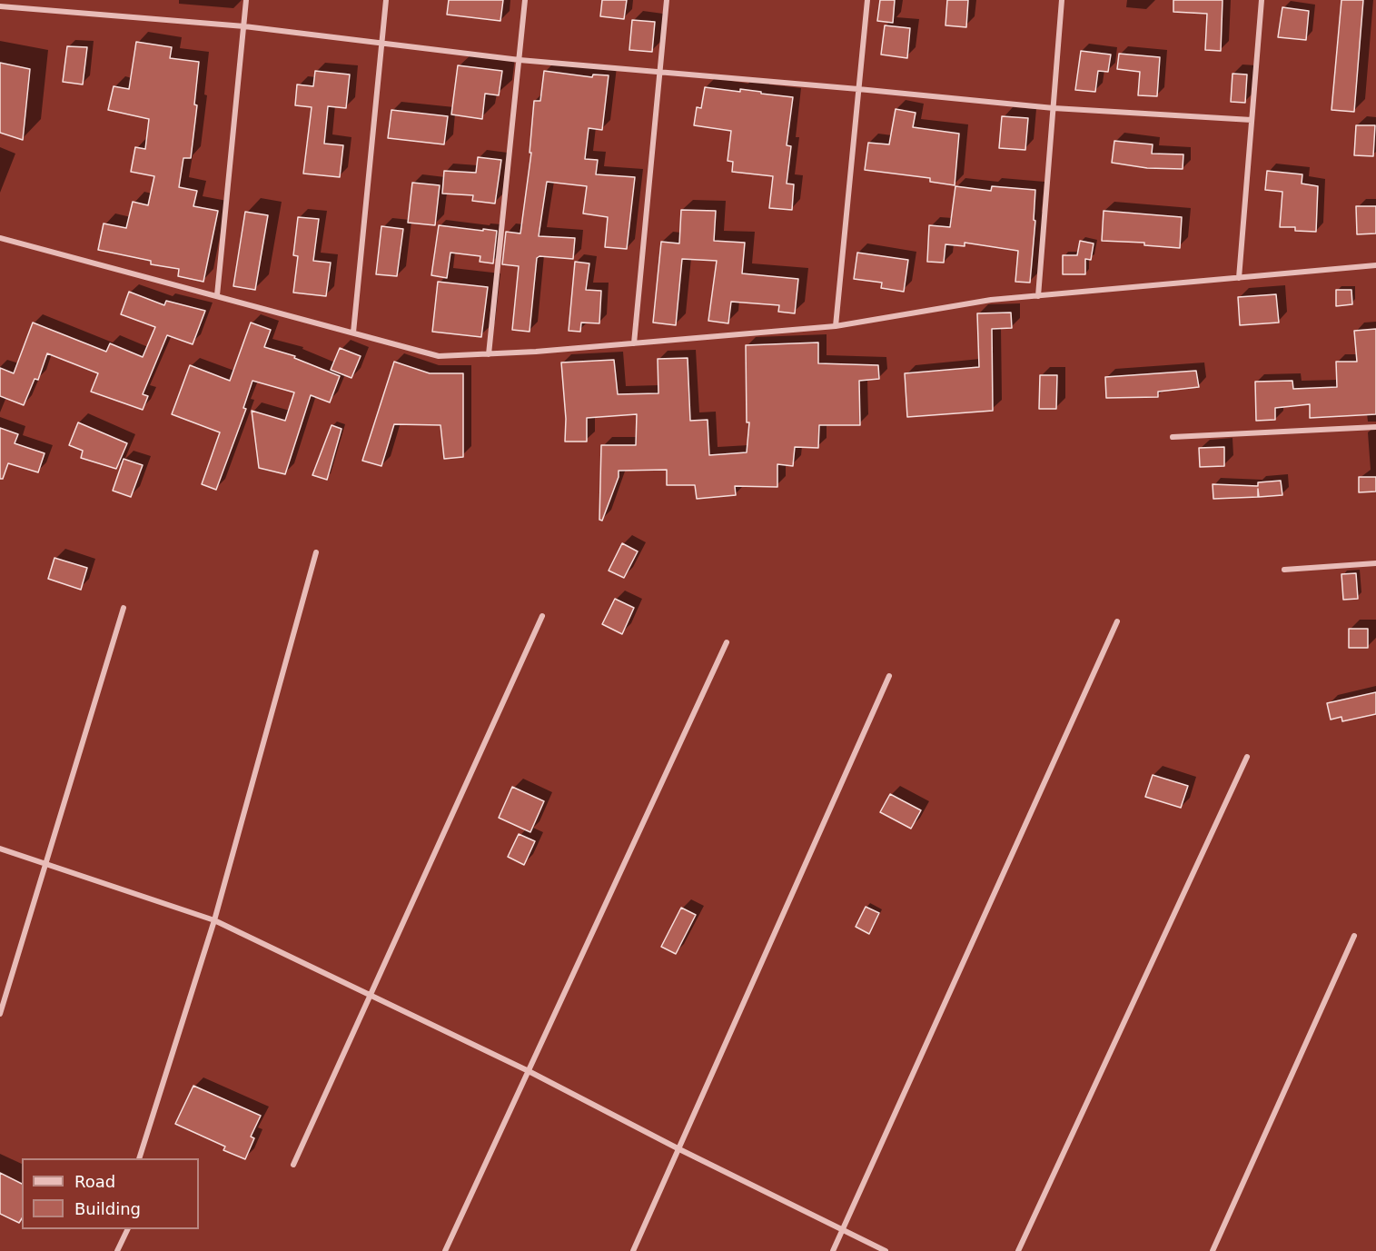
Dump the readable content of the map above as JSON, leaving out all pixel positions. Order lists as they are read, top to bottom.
{
  "legend": ["Road", "Building"]
}
